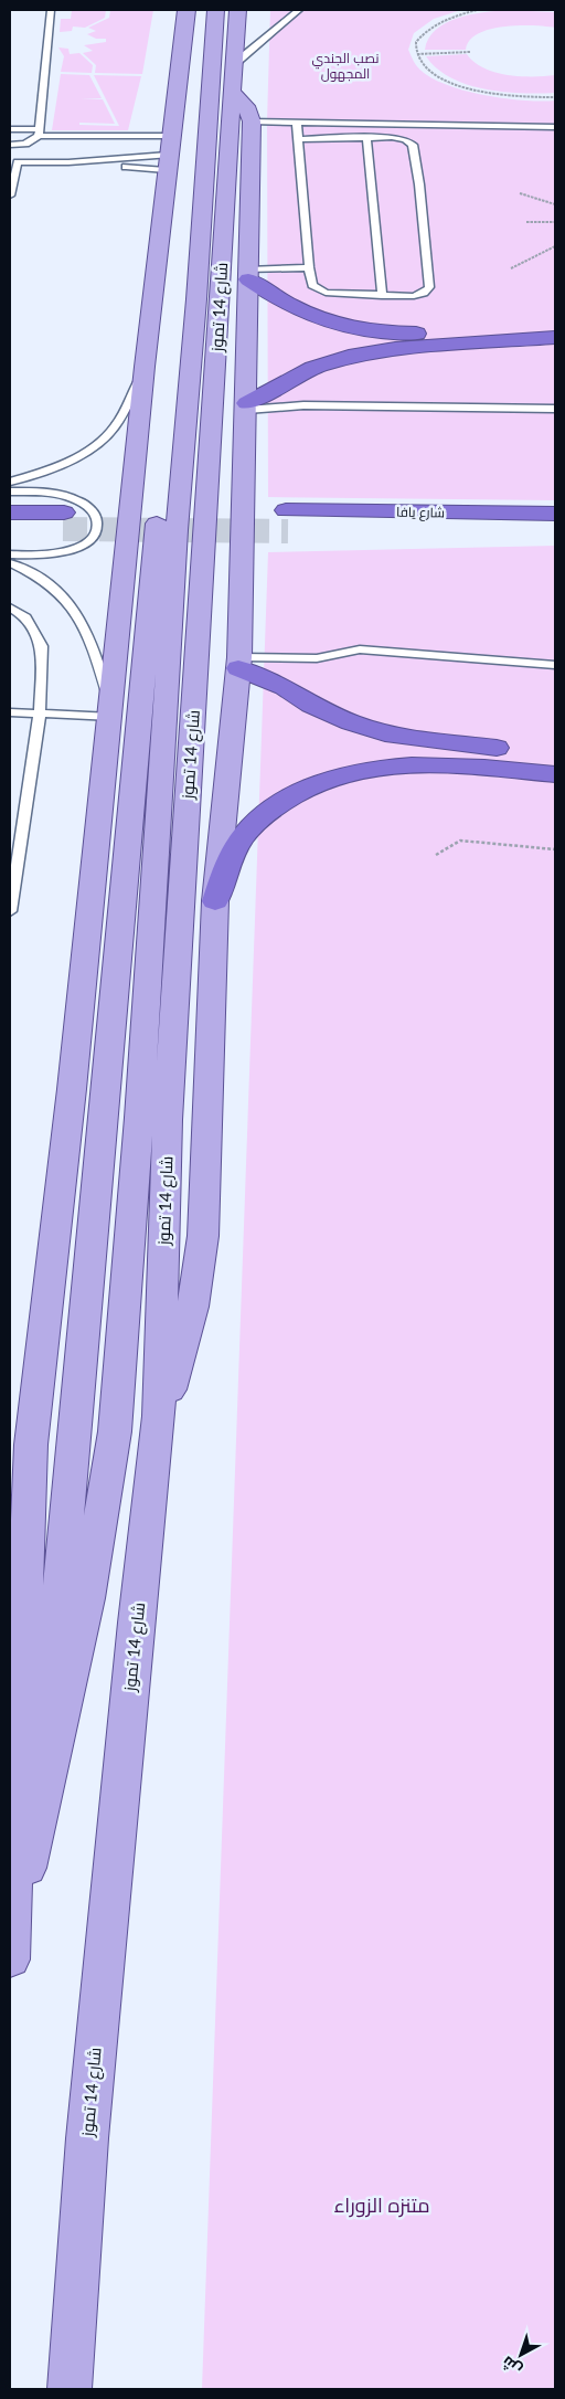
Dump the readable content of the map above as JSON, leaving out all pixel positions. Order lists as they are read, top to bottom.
{
  "streets": {
    "highway": ["شارع يافا"],
    "main road": ["شارع 14 تموز"]
  },
  "parks": ["نصب الجندي المجهول", "متنزه الزوراء"],
  "north": "bottom left"
}
